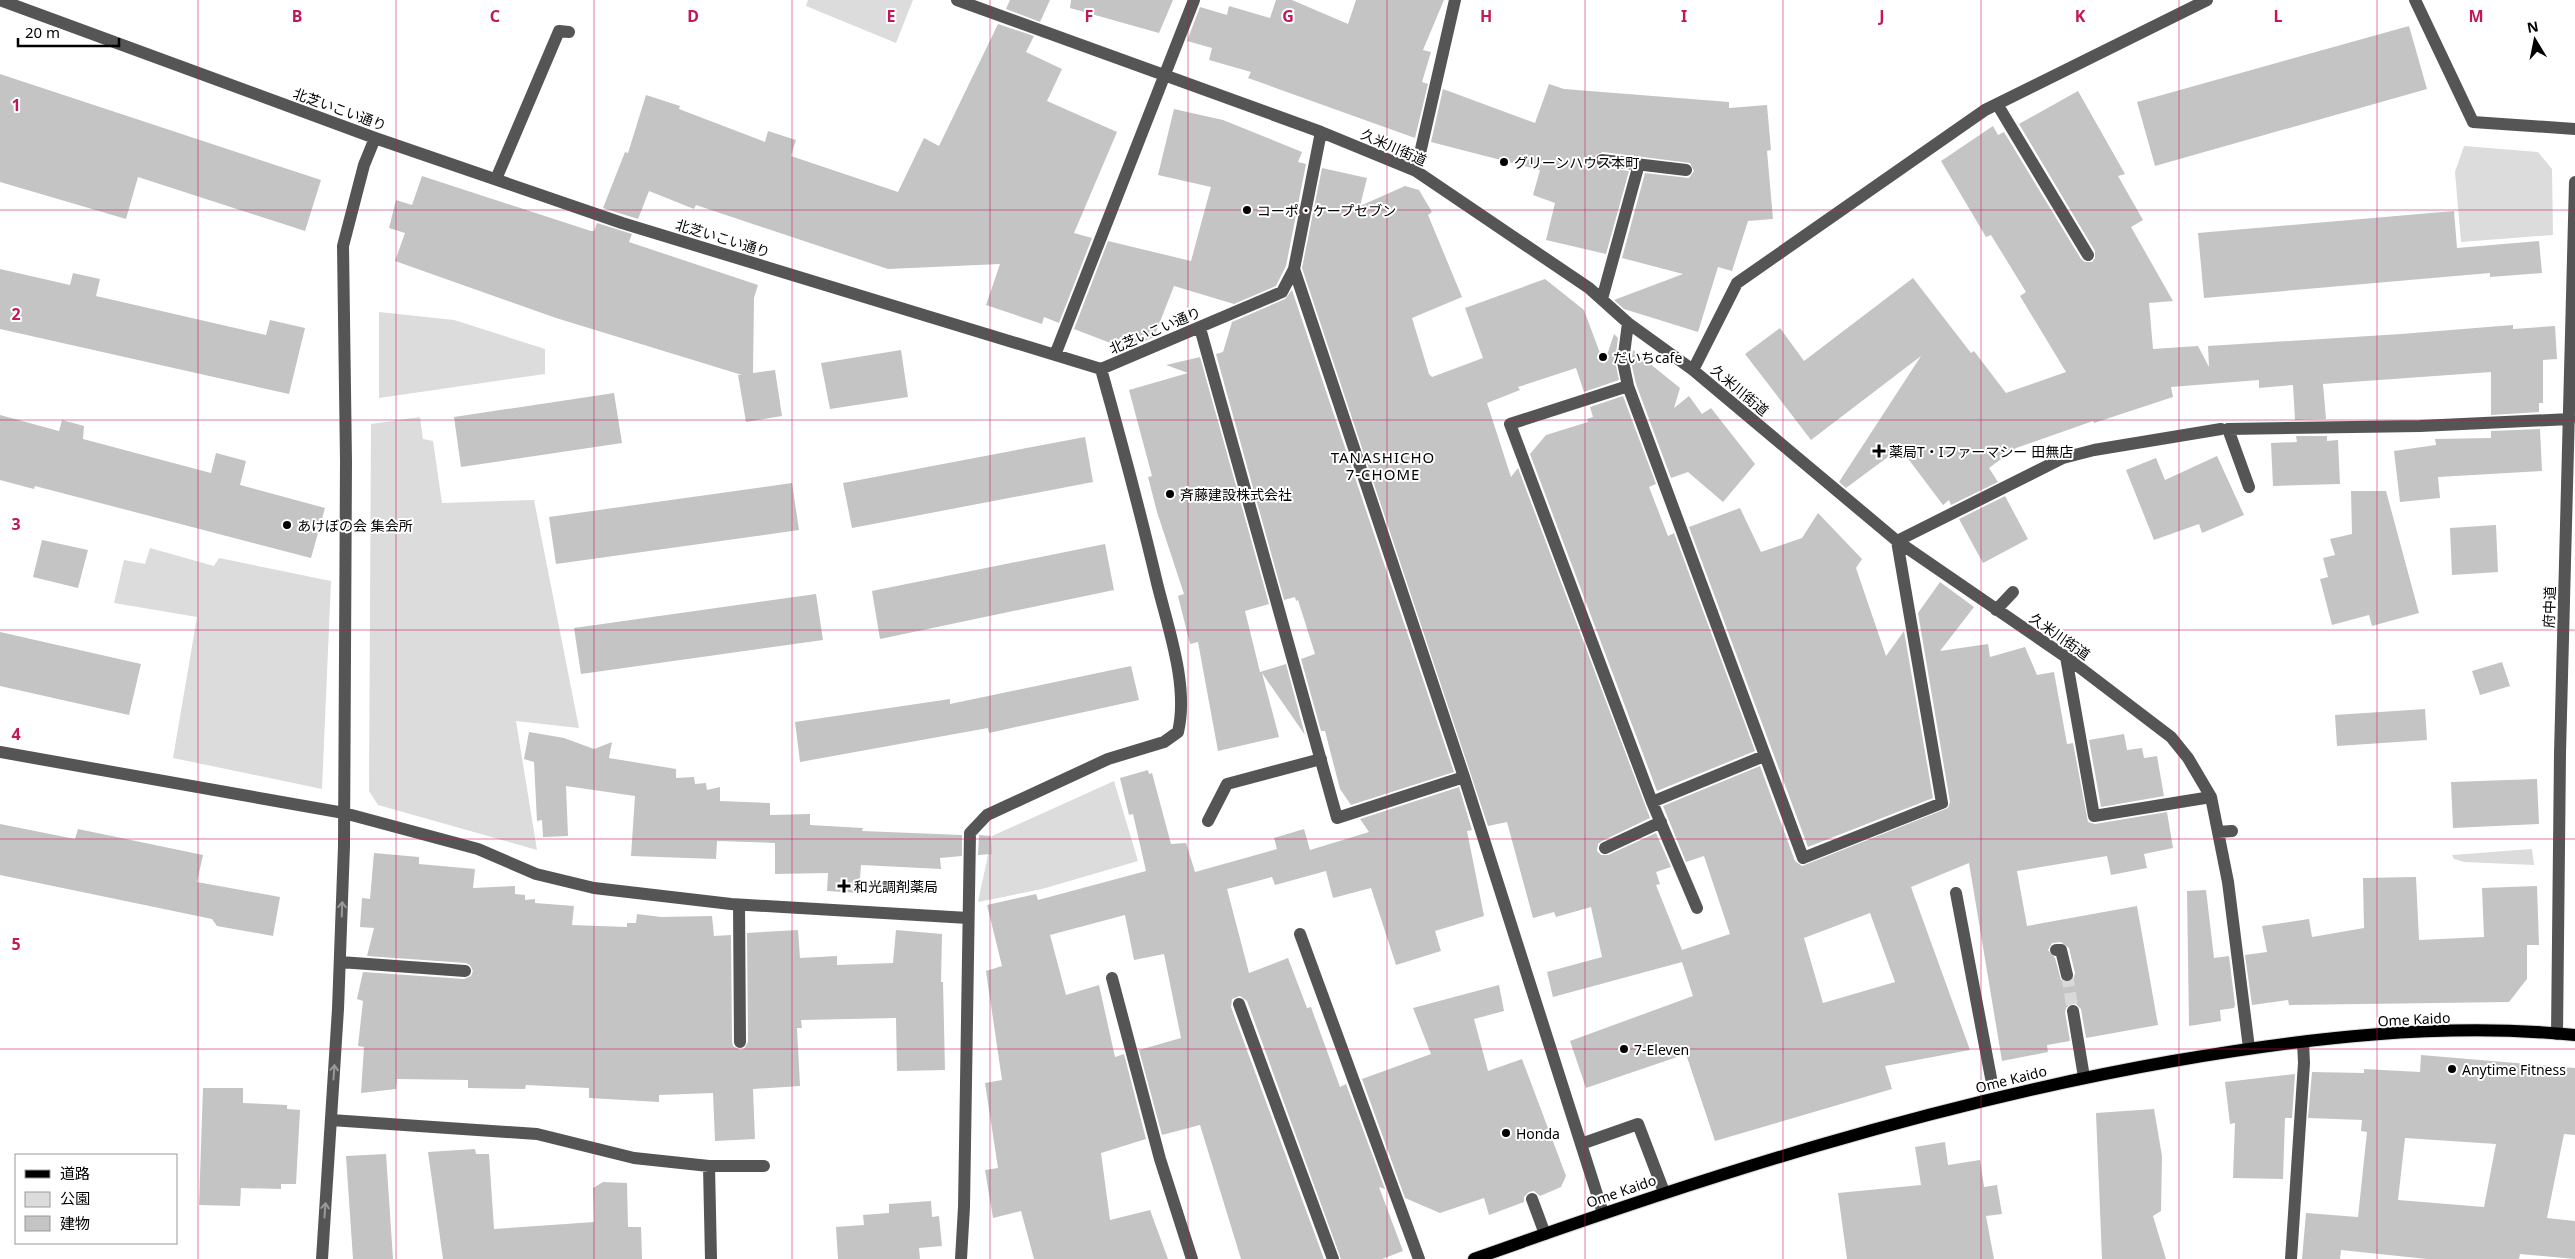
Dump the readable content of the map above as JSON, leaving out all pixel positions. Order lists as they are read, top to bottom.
{
  "streets": {
    "main road": ["Ome Kaido"],
    "street": ["北芝いこい通り", "久米川街道", "府中道"]
  },
  "crossings": [
    ["北芝いこい通り", "久米川街道"],
    ["久米川街道", "Ome Kaido"],
    ["府中道", "Ome Kaido"]
  ],
  "districts": ["TANASHICHO 7-CHOME"],
  "places": {
    "other": [
      "グリーンハウス本町",
      "コーポ・ケープセブン",
      "だいちcafe",
      "斉藤建設株式会社",
      "あけぼの会 集会所",
      "7-Eleven",
      "Anytime Fitness",
      "Honda"
    ],
    "health": ["薬局T・Iファーマシー 田無店", "和光調剤薬局"]
  },
  "legend": ["道路", "公園", "建物"],
  "scale_bar": "20 m",
  "north": "top",
  "grid": {
    "columns": [
      "B",
      "C",
      "D",
      "E",
      "F",
      "G",
      "H",
      "I",
      "J",
      "K",
      "L",
      "M"
    ],
    "rows": [
      "1",
      "2",
      "3",
      "4",
      "5"
    ]
  }
}
